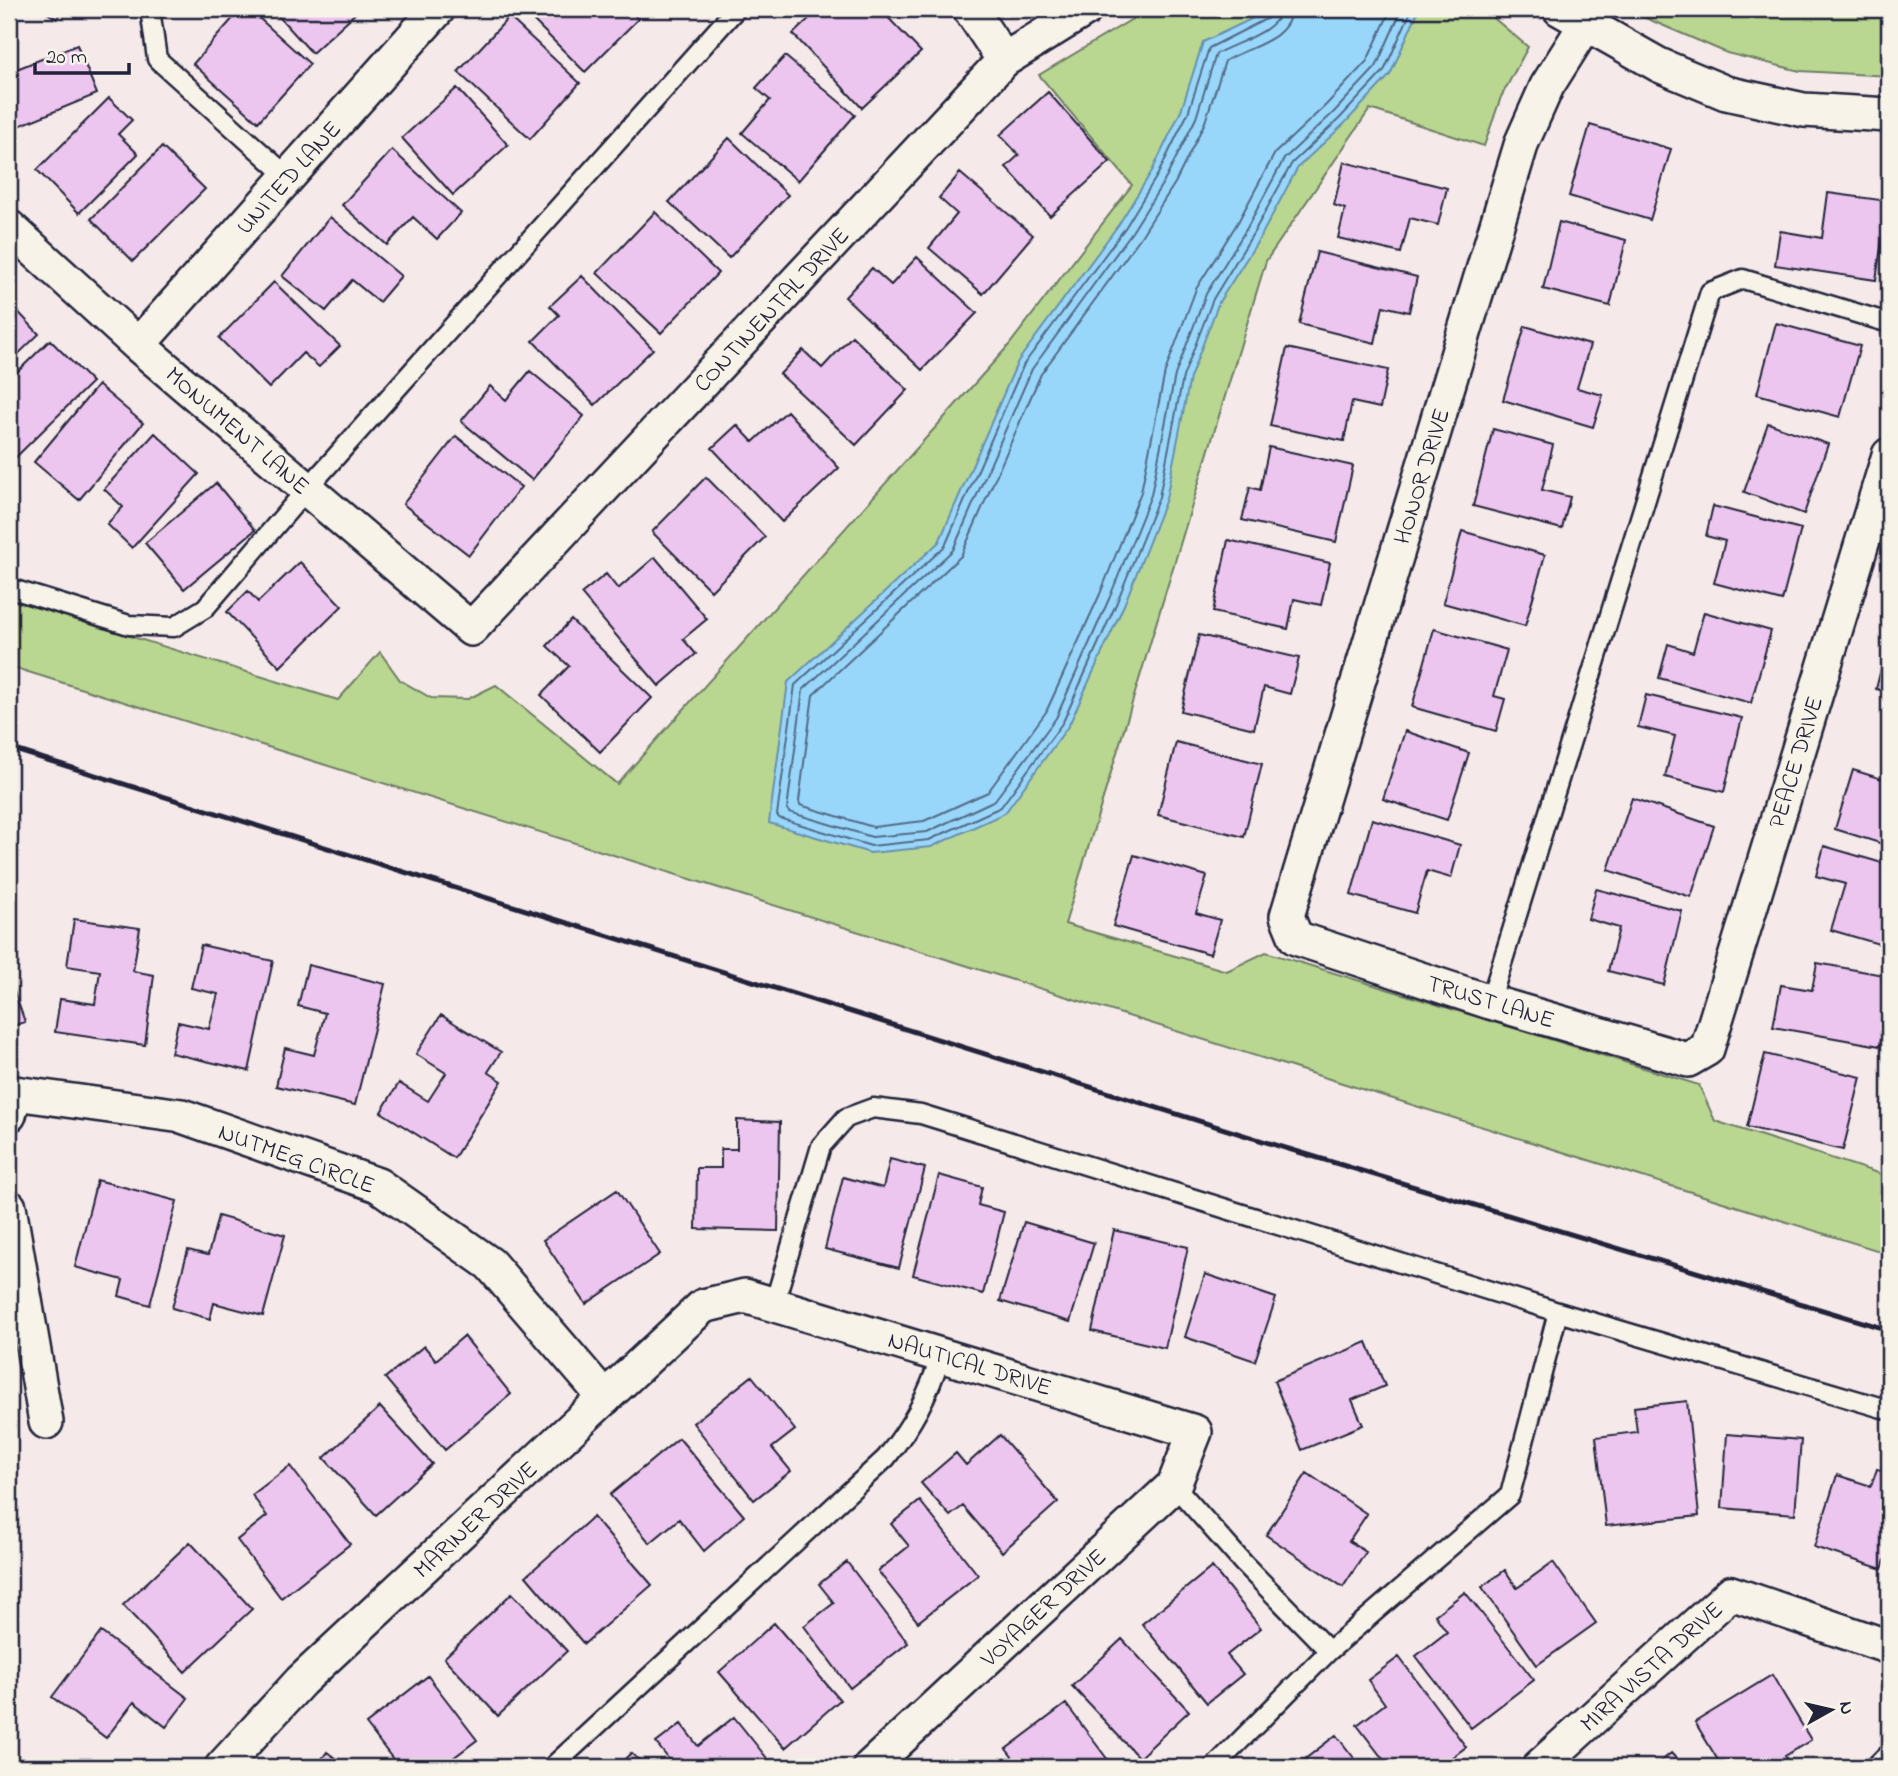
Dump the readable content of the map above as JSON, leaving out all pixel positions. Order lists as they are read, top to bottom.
{
  "streets": {
    "street": [
      "UNITED LANE",
      "CONTINENTAL DRIVE",
      "MONUMENT LANE",
      "HONOR DRIVE",
      "PEACE DRIVE",
      "TRUST LANE",
      "NUTMEG CIRCLE",
      "NAUTICAL DRIVE",
      "MARINER DRIVE",
      "VOYAGER DRIVE",
      "MIRA VISTA DRIVE"
    ]
  },
  "crossings": [
    ["UNITED LANE", "MONUMENT LANE"],
    ["CONTINENTAL DRIVE", "MONUMENT LANE"],
    ["HONOR DRIVE", "TRUST LANE"],
    ["PEACE DRIVE", "TRUST LANE"],
    ["NUTMEG CIRCLE", "MARINER DRIVE"],
    ["NAUTICAL DRIVE", "MARINER DRIVE"],
    ["NAUTICAL DRIVE", "VOYAGER DRIVE"]
  ],
  "scale_bar": "20 m",
  "north": "right"
}
